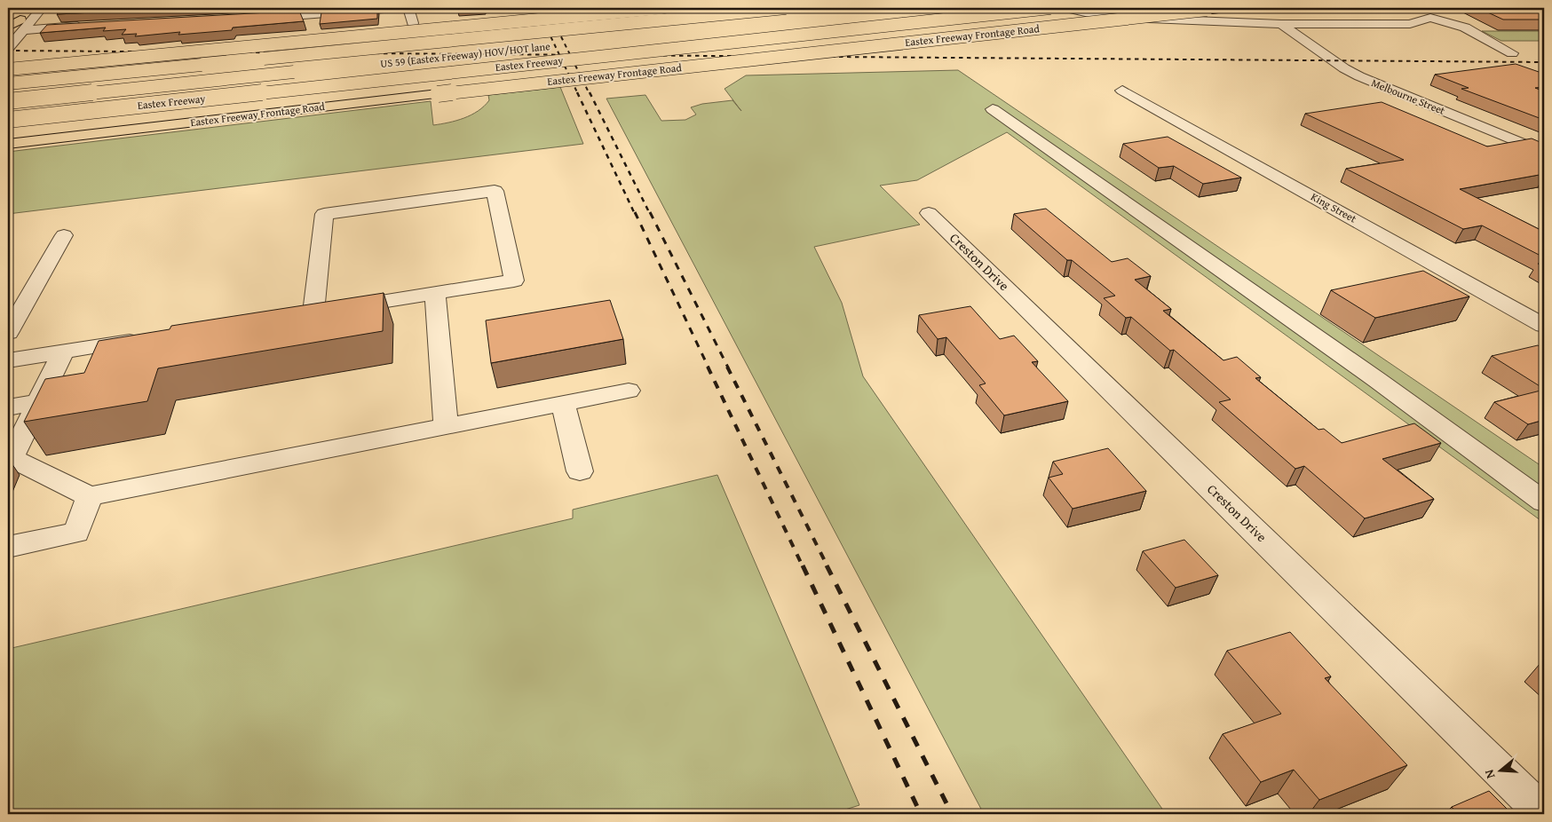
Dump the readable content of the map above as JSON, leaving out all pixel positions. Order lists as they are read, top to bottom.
{
  "streets": {
    "main road": ["Eastex Freeway Frontage Road", "Eastex Freeway"],
    "street": ["Melbourne Street", "King Street", "Creston Drive"]
  },
  "north": "left"
}
